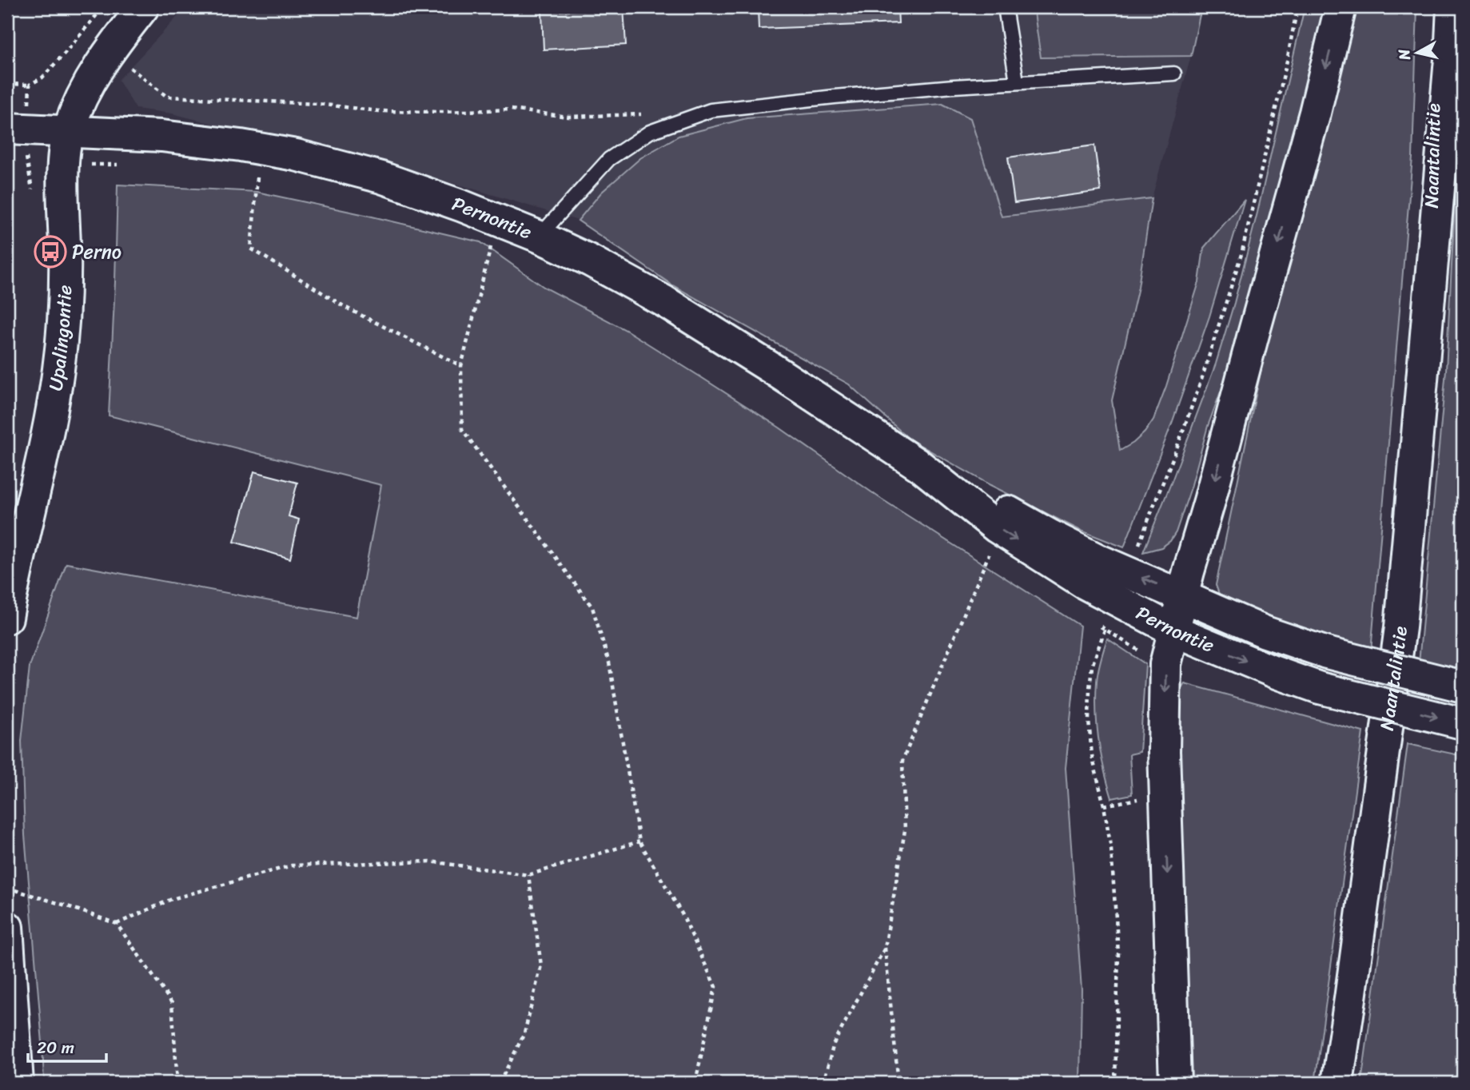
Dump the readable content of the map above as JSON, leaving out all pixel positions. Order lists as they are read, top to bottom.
{
  "streets": {
    "street": ["Naantalintie", "Pernontie", "Upalingontie"]
  },
  "crossings": [
    ["Pernontie", "Upalingontie"]
  ],
  "places": {
    "bus stop": ["Perno"]
  },
  "scale_bar": "20 m",
  "north": "left"
}
